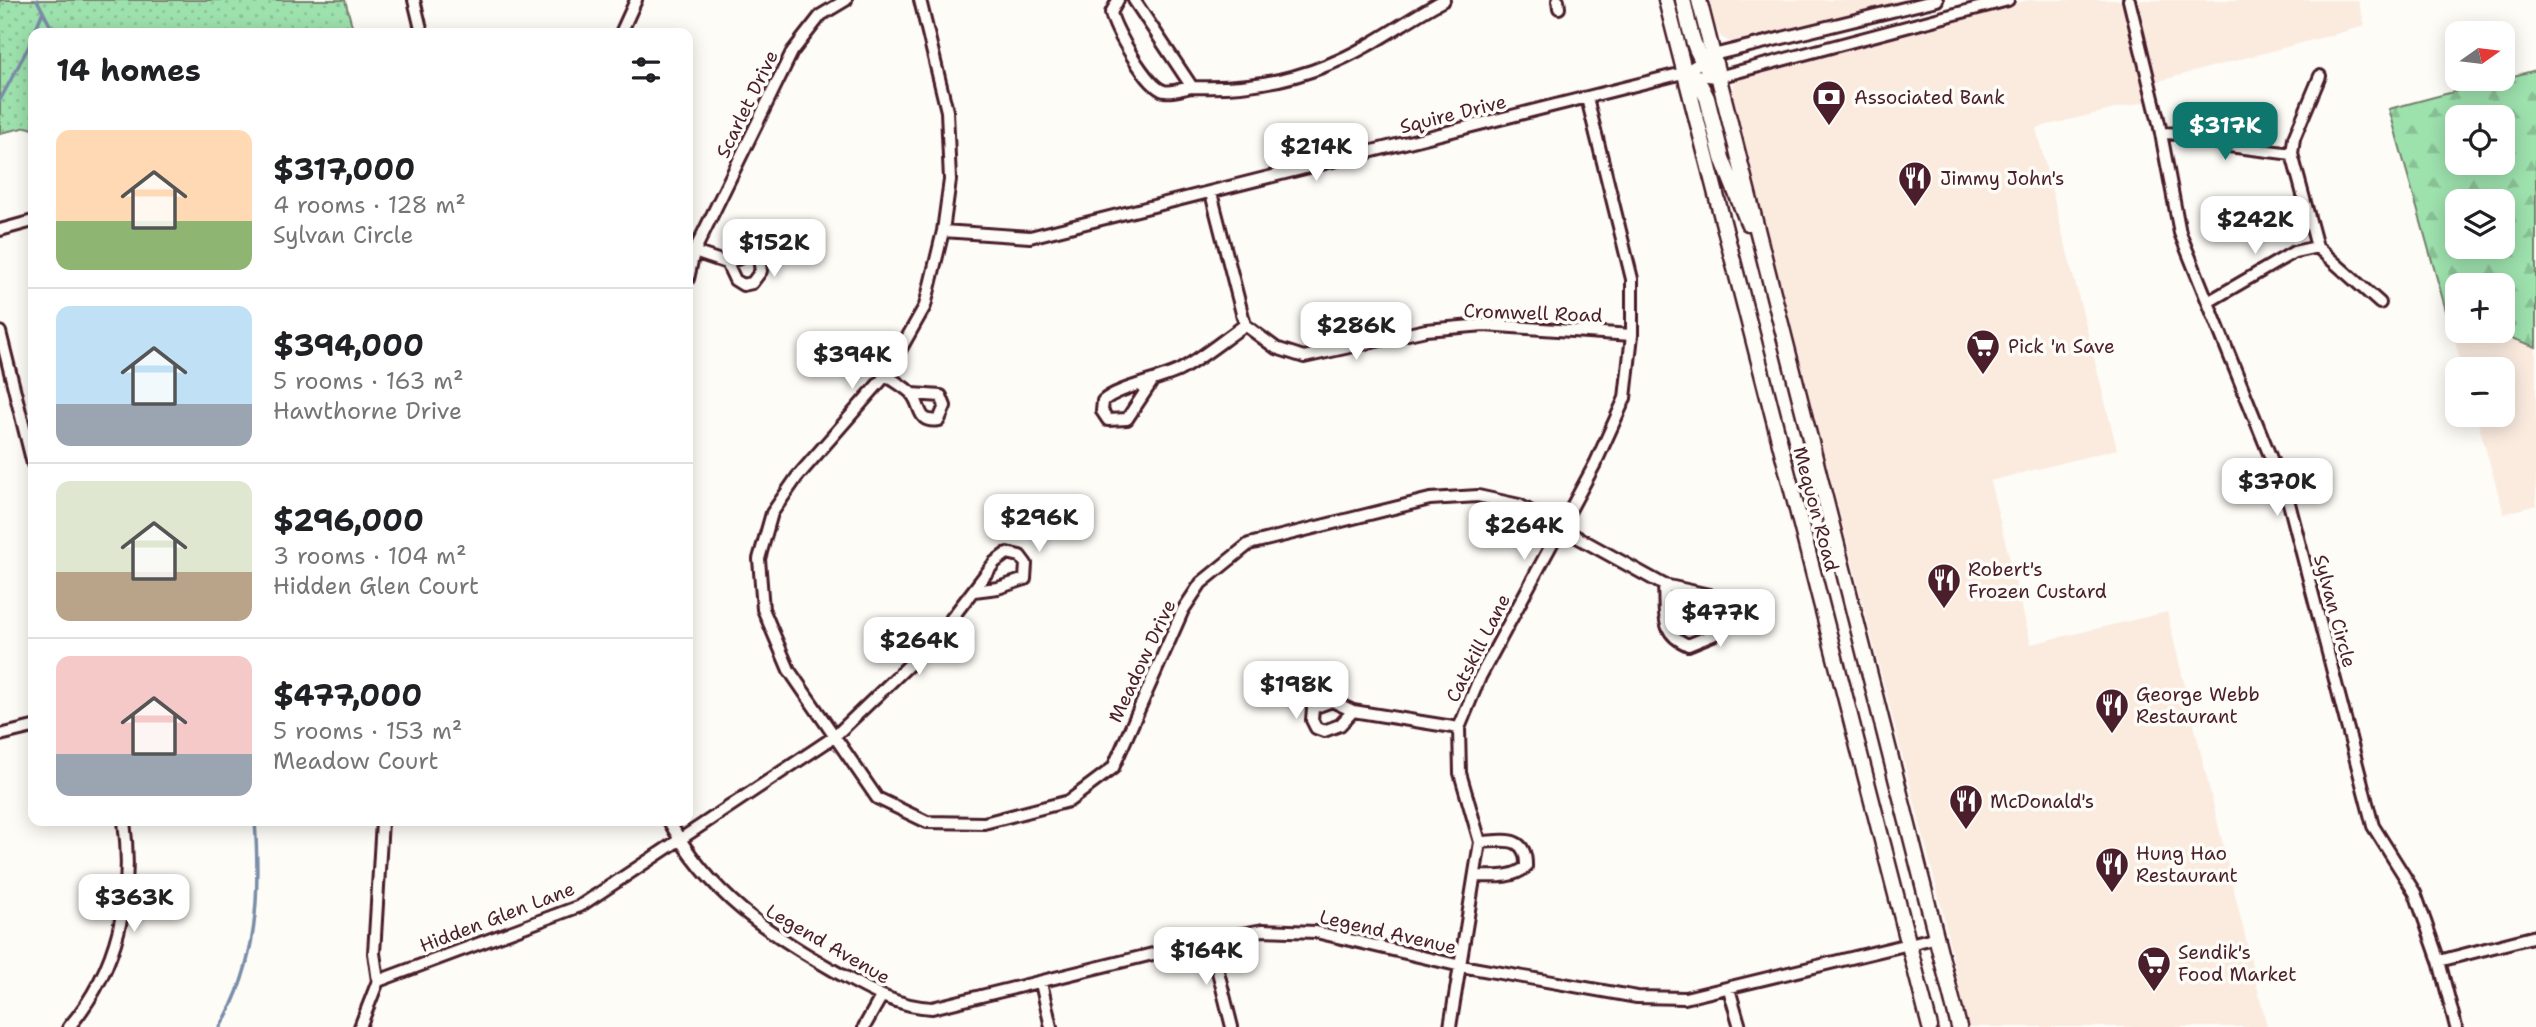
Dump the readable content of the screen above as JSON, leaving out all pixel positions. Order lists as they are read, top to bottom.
{
  "streets": {
    "main road": ["Mequon Road"],
    "street": [
      "Scarlet Drive",
      "Squire Drive",
      "Cromwell Road",
      "Sylvan Circle",
      "Catskill Lane",
      "Meadow Drive",
      "Hidden Glen Lane",
      "Legend Avenue"
    ]
  },
  "crossings": [
    ["Squire Drive", "Mequon Road"],
    ["Squire Drive", "Catskill Lane"],
    ["Squire Drive", "Meadow Drive"],
    ["Cromwell Road", "Catskill Lane"],
    ["Mequon Road", "Legend Avenue"],
    ["Catskill Lane", "Meadow Drive"],
    ["Catskill Lane", "Legend Avenue"],
    ["Meadow Drive", "Hidden Glen Lane"],
    ["Hidden Glen Lane", "Legend Avenue"]
  ],
  "places": {
    "bank": ["Associated Bank"],
    "restaurant": [
      "Jimmy John's",
      "Robert's Frozen Custard",
      "George Webb Restaurant",
      "McDonald's",
      "Hung Hao Restaurant"
    ],
    "supermarket": ["Pick 'n Save", "Sendik's Food Market"]
  },
  "north": "right",
  "page": {
    "map_buttons": ["+", "−"],
    "heading": "14 homes",
    "price": [
      "$317K",
      "$214K",
      "$242K",
      "$152K",
      "$286K",
      "$394K",
      "$370K",
      "$296K",
      "$264K",
      "$477K",
      "$264K",
      "$198K",
      "$363K",
      "$164K"
    ],
    "list": [
      {
        "name": "$317,000",
        "note": "4 rooms · 128 m² · Sylvan Circle"
      },
      {
        "name": "$394,000",
        "note": "5 rooms · 163 m² · Hawthorne Drive"
      },
      {
        "name": "$296,000",
        "note": "3 rooms · 104 m² · Hidden Glen Court"
      },
      {
        "name": "$477,000",
        "note": "5 rooms · 153 m² · Meadow Court"
      }
    ]
  }
}
